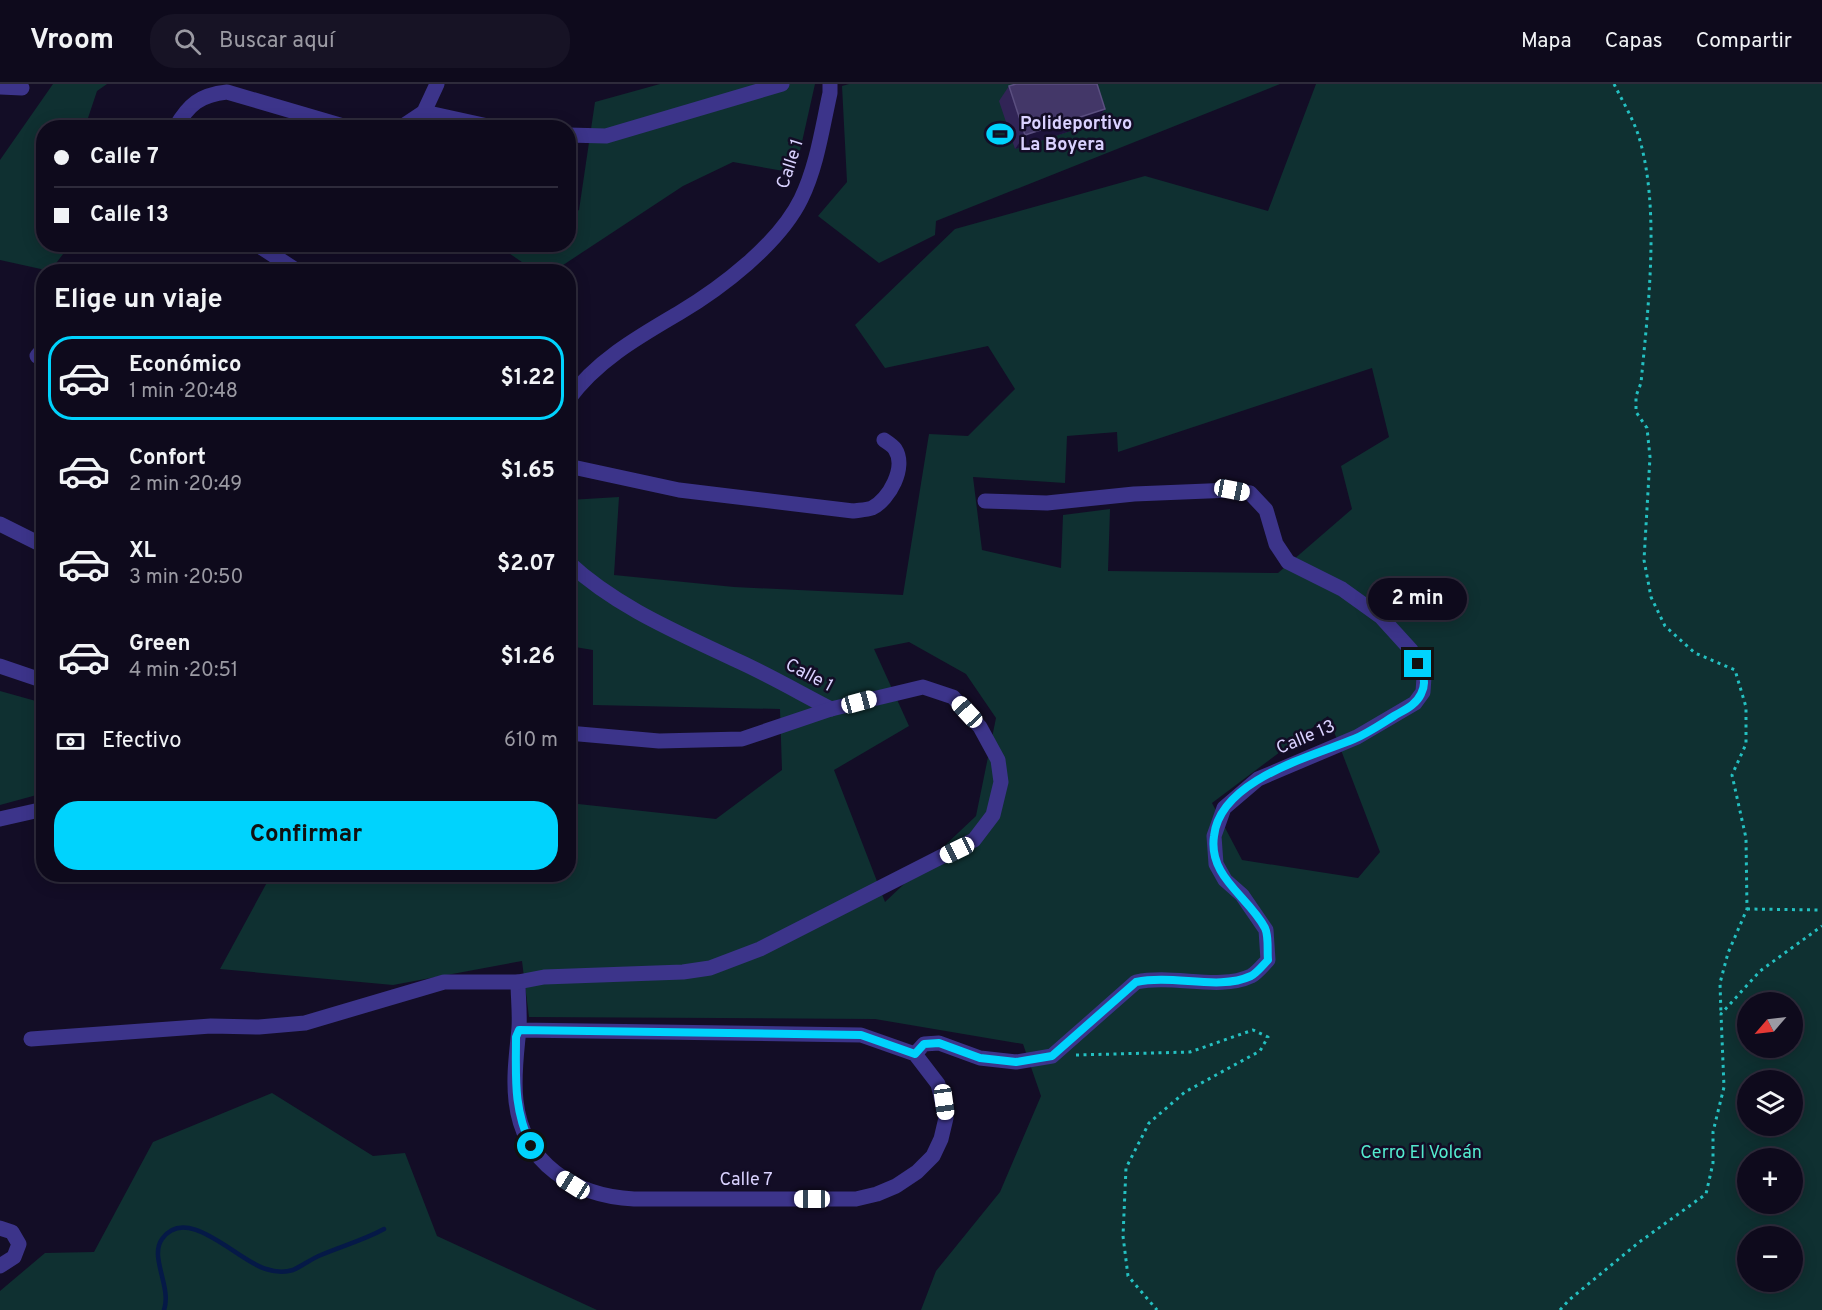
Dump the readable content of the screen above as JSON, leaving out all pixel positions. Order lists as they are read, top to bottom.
{
  "streets": {
    "street": ["Calle 1", "Calle 13", "Calle 7"]
  },
  "parks": ["Cerro El Volcán"],
  "places": {
    "sports": ["Polideportivo La Boyera"]
  },
  "north": "bottom left",
  "page": {
    "header": "Vroom",
    "search": "Buscar aquí",
    "nav": ["Mapa", "Capas", "Compartir"],
    "banner": ["Calle 7", "Calle 13"],
    "heading": "Elige un viaje",
    "list": [
      {
        "name": "Económico",
        "note": "1 min · 20:48",
        "value": "$1.22"
      },
      {
        "name": "Confort",
        "note": "2 min · 20:49",
        "value": "$1.65"
      },
      {
        "name": "XL",
        "note": "3 min · 20:50",
        "value": "$2.07"
      },
      {
        "name": "Green",
        "note": "4 min · 20:51",
        "value": "$1.26"
      }
    ],
    "bubble": "2 min",
    "pay": ["Efectivo", "610 m"],
    "buttons": "Confirmar",
    "map_buttons": ["+", "−"]
  }
}
